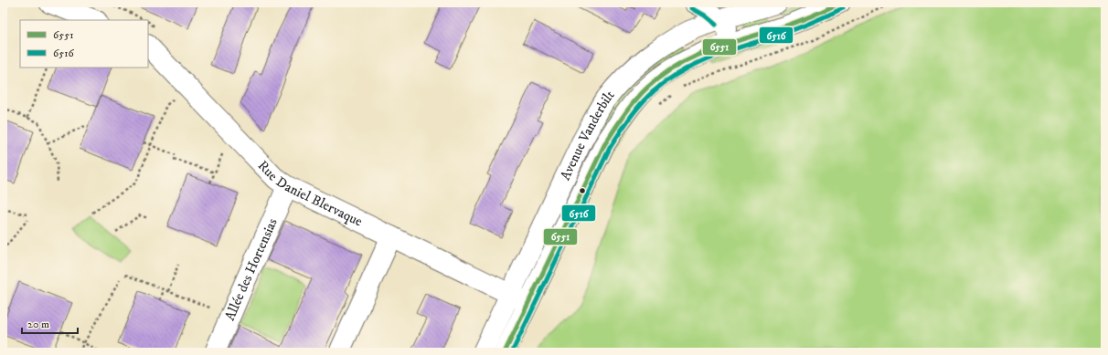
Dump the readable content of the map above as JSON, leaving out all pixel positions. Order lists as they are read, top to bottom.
{
  "streets": {
    "street": ["Avenue Vanderbilt", "Rue Daniel Blervaque", "Allée des Hortensias"]
  },
  "crossings": [
    ["Avenue Vanderbilt", "Rue Daniel Blervaque"],
    ["Rue Daniel Blervaque", "Allée des Hortensias"]
  ],
  "lines": ["transit line 6551", "transit line 6516"],
  "legend": ["6551", "6516"],
  "scale_bar": "20 m"
}
